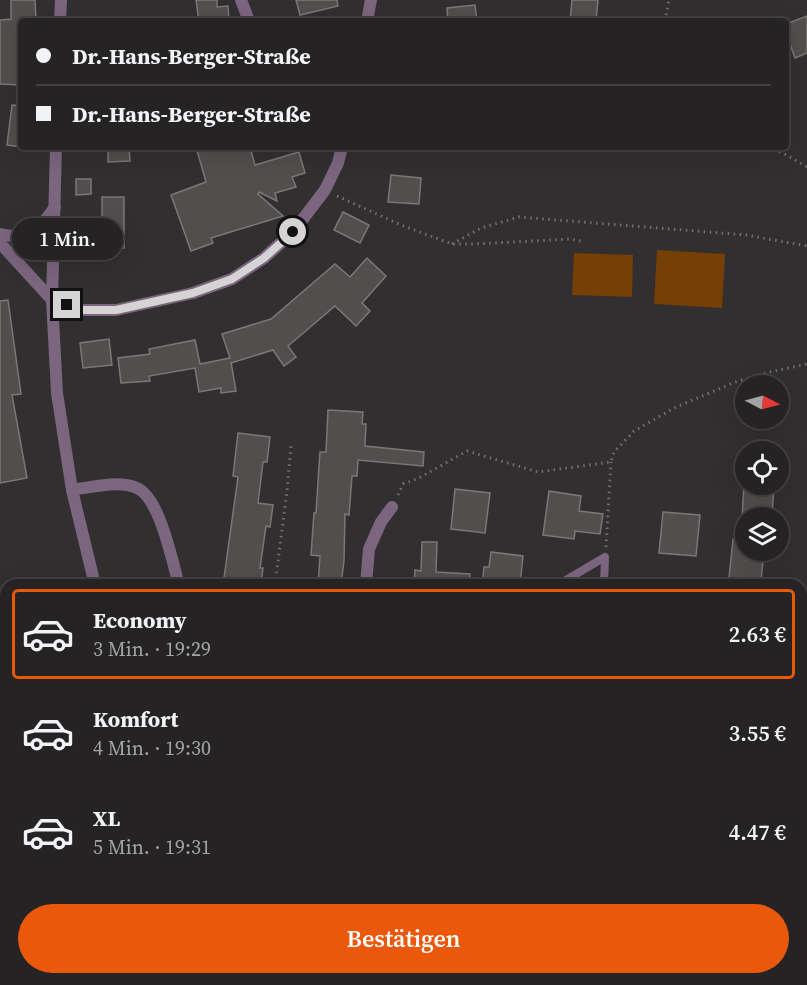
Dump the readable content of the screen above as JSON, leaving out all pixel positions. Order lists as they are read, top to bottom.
{
  "north": "right",
  "page": {
    "banner": ["Dr.-Hans-Berger-Straße", "Dr.-Hans-Berger-Straße"],
    "bubble": "1 Min.",
    "list": [
      {
        "name": "Economy",
        "note": "3 Min. · 19:29",
        "value": "2.63 €"
      },
      {
        "name": "Komfort",
        "note": "4 Min. · 19:30",
        "value": "3.55 €"
      },
      {
        "name": "XL",
        "note": "5 Min. · 19:31",
        "value": "4.47 €"
      }
    ],
    "buttons": "Bestätigen"
  }
}
